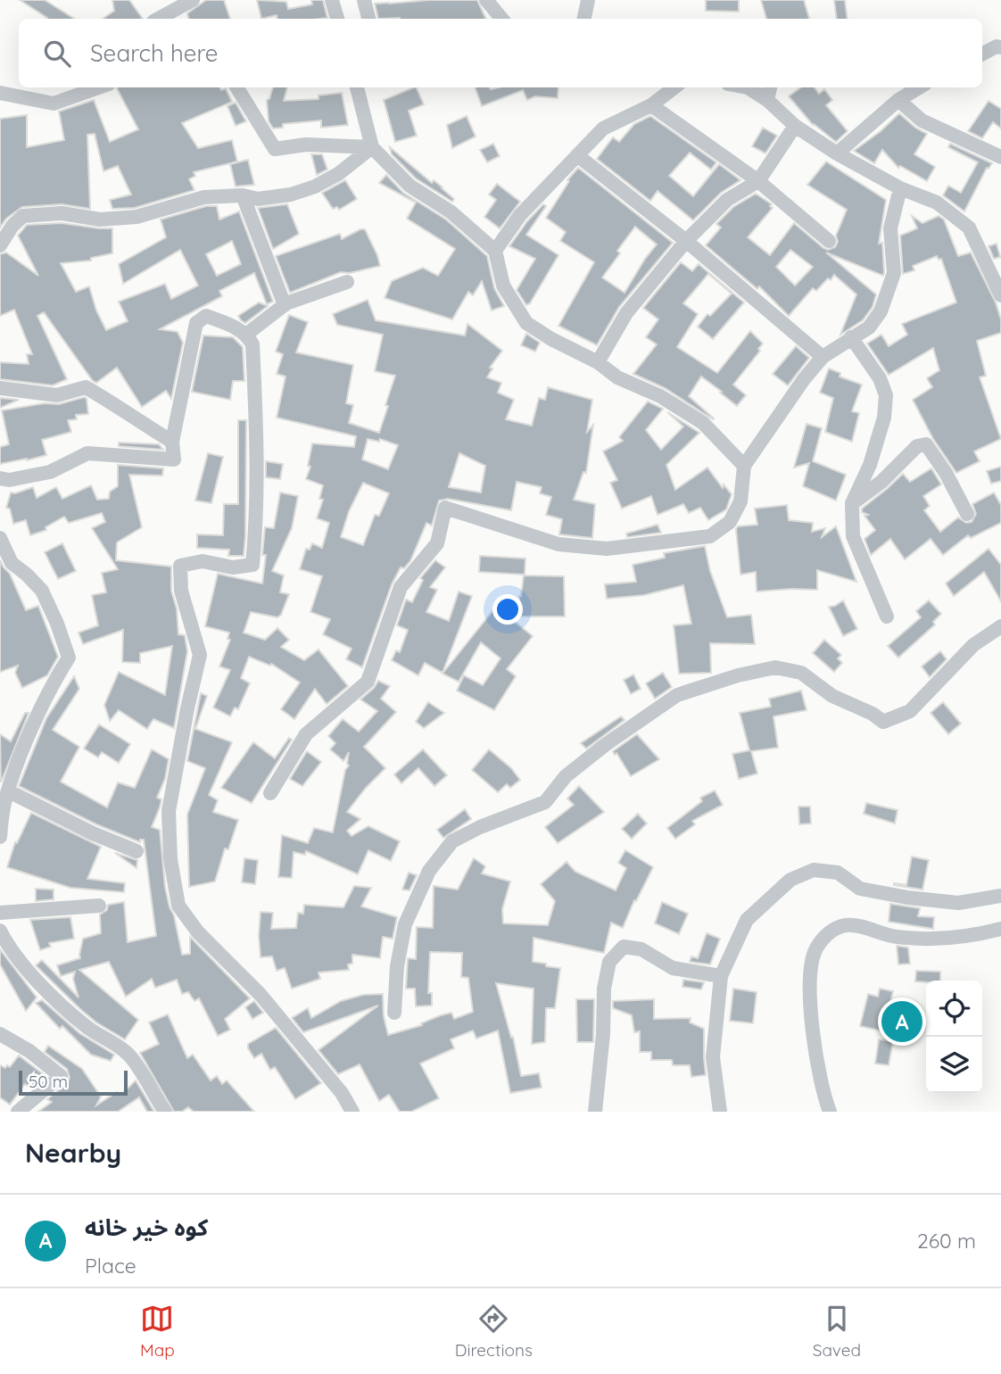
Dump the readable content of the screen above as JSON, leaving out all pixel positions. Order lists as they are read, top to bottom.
{
  "scale_bar": "50 m",
  "page": {
    "search": "Search here",
    "pins": "A",
    "scale": "50 m",
    "heading": "Nearby",
    "list": [
      {
        "mark": "A",
        "name": "کوه خير خانه",
        "note": "Place",
        "value": "260 m"
      }
    ],
    "nav": ["Map", "Directions", "Saved"]
  }
}
